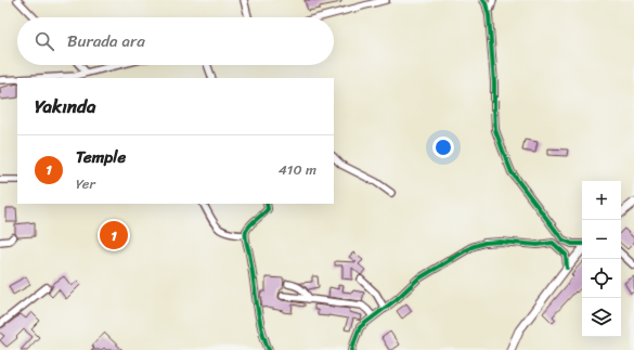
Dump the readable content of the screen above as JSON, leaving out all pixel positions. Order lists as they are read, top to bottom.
{
  "page": {
    "search": "Burada ara",
    "heading": "Yakında",
    "list": [
      {
        "mark": "1",
        "name": "Temple",
        "note": "Yer",
        "value": "410 m"
      }
    ],
    "map_buttons": ["+", "−"],
    "pins": "1"
  }
}
